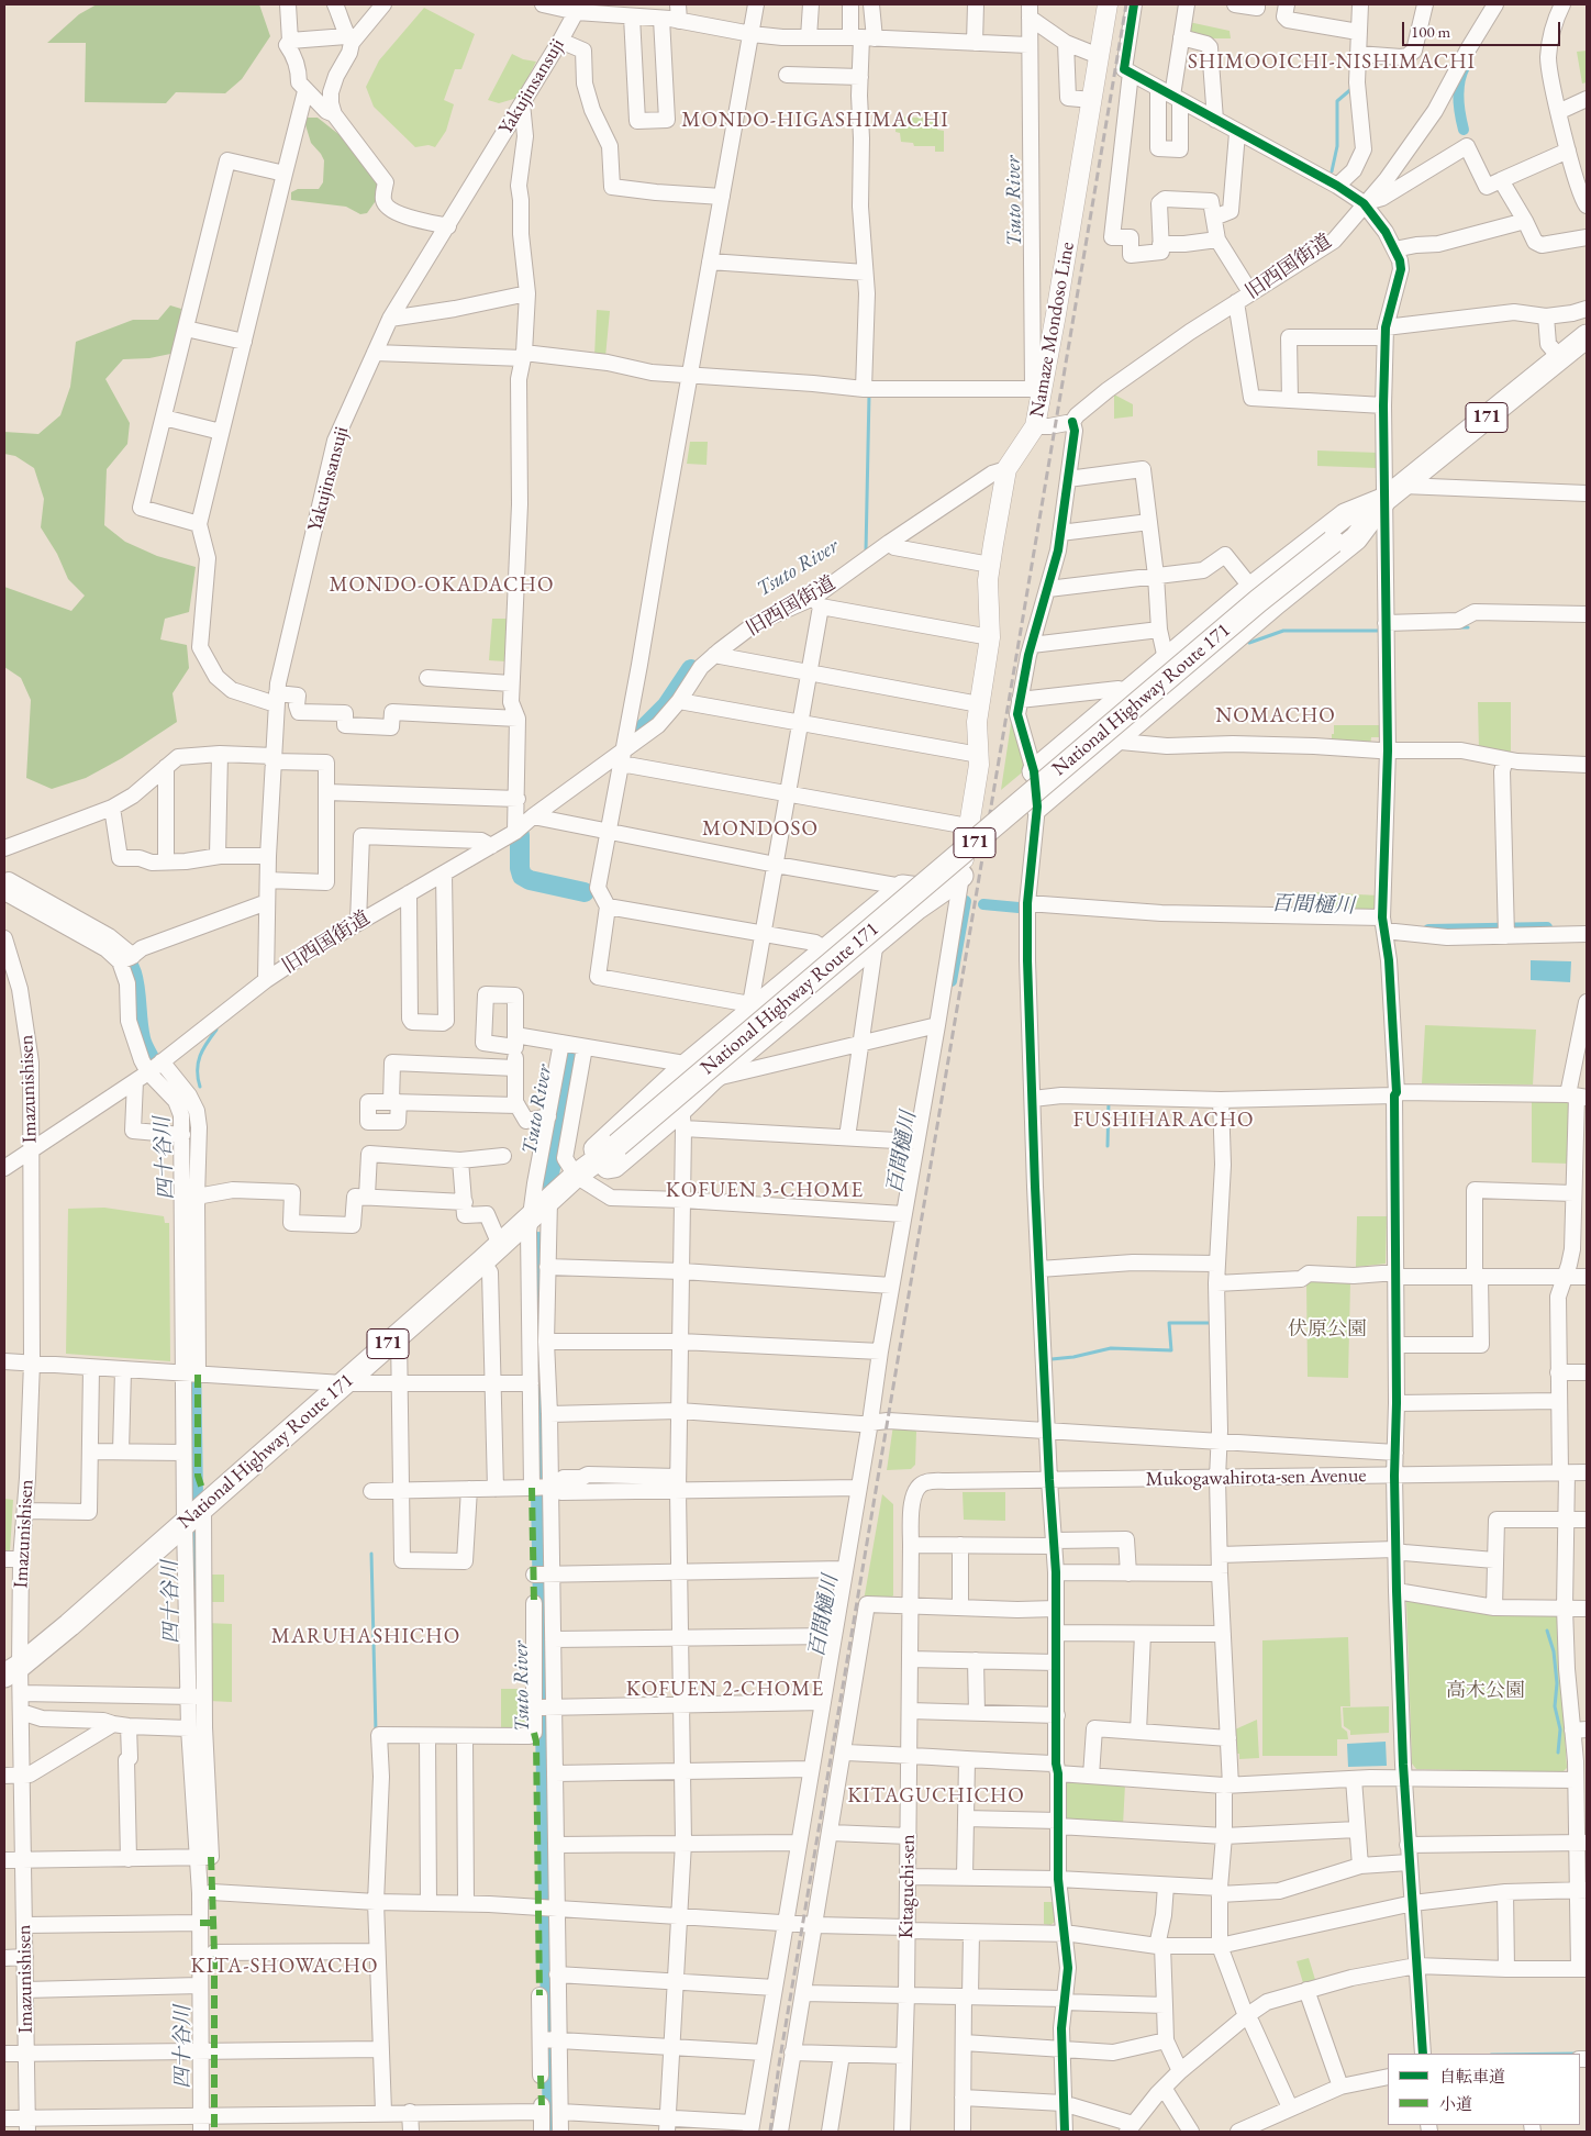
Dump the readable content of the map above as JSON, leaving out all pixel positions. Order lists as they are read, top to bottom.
{
  "streets": {
    "highway": ["171", "National Highway Route 171"],
    "main road": ["Namaze Mondoso Line"],
    "street": [
      "Yakujinsansuji",
      "旧西国街道",
      "Imazunishisen",
      "Mukogawahirota-sen Avenue",
      "Kitaguchi-sen"
    ]
  },
  "crossings": [
    ["Yakujinsansuji", "旧西国街道"],
    ["旧西国街道", "Namaze Mondoso Line"],
    ["旧西国街道", "Imazunishisen"],
    ["Namaze Mondoso Line", "171"],
    ["171", "National Highway Route 171"],
    ["National Highway Route 171", "Imazunishisen"],
    ["Mukogawahirota-sen Avenue", "Kitaguchi-sen"]
  ],
  "districts": [
    "SHIMOOICHI-NISHIMACHI",
    "MONDO-HIGASHIMACHI",
    "MONDO-OKADACHO",
    "NOMACHO",
    "MONDOSO",
    "FUSHIHARACHO",
    "KOFUEN 3-CHOME",
    "MARUHASHICHO",
    "KOFUEN 2-CHOME",
    "KITAGUCHICHO",
    "KITA-SHOWACHO"
  ],
  "water": ["Tsuto River", "百間樋川", "四十谷川"],
  "parks": ["伏原公園", "高木公園"],
  "legend": ["自転車道", "小道"],
  "scale_bar": "100 m"
}
